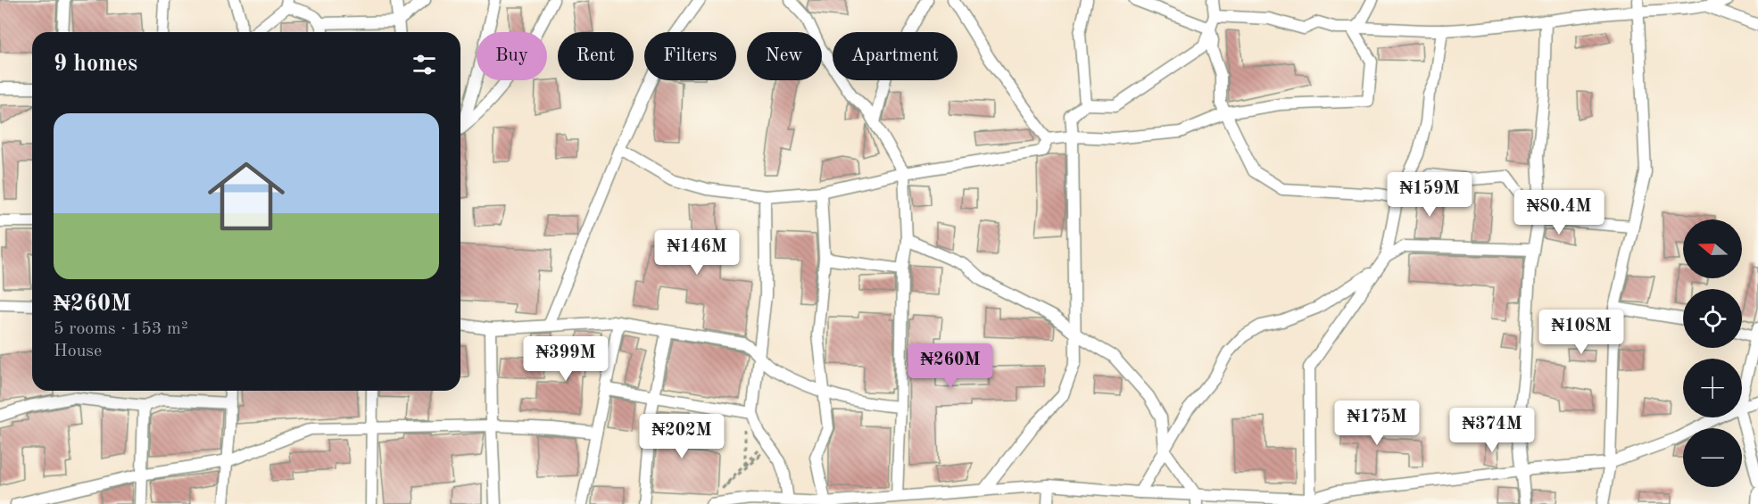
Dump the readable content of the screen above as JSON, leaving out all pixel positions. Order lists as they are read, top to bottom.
{
  "north": "left",
  "page": {
    "chip": [
      "Buy",
      "Rent",
      "Filters",
      "New",
      "Apartment"
    ],
    "heading": "9 homes",
    "list": [
      {
        "name": "₦260M",
        "note": "5 rooms · 153 m² · House"
      }
    ],
    "price": [
      "₦159M",
      "₦80.4M",
      "₦146M",
      "₦108M",
      "₦399M",
      "₦260M",
      "₦175M",
      "₦374M",
      "₦202M"
    ],
    "map_buttons": ["+", "−"]
  }
}
